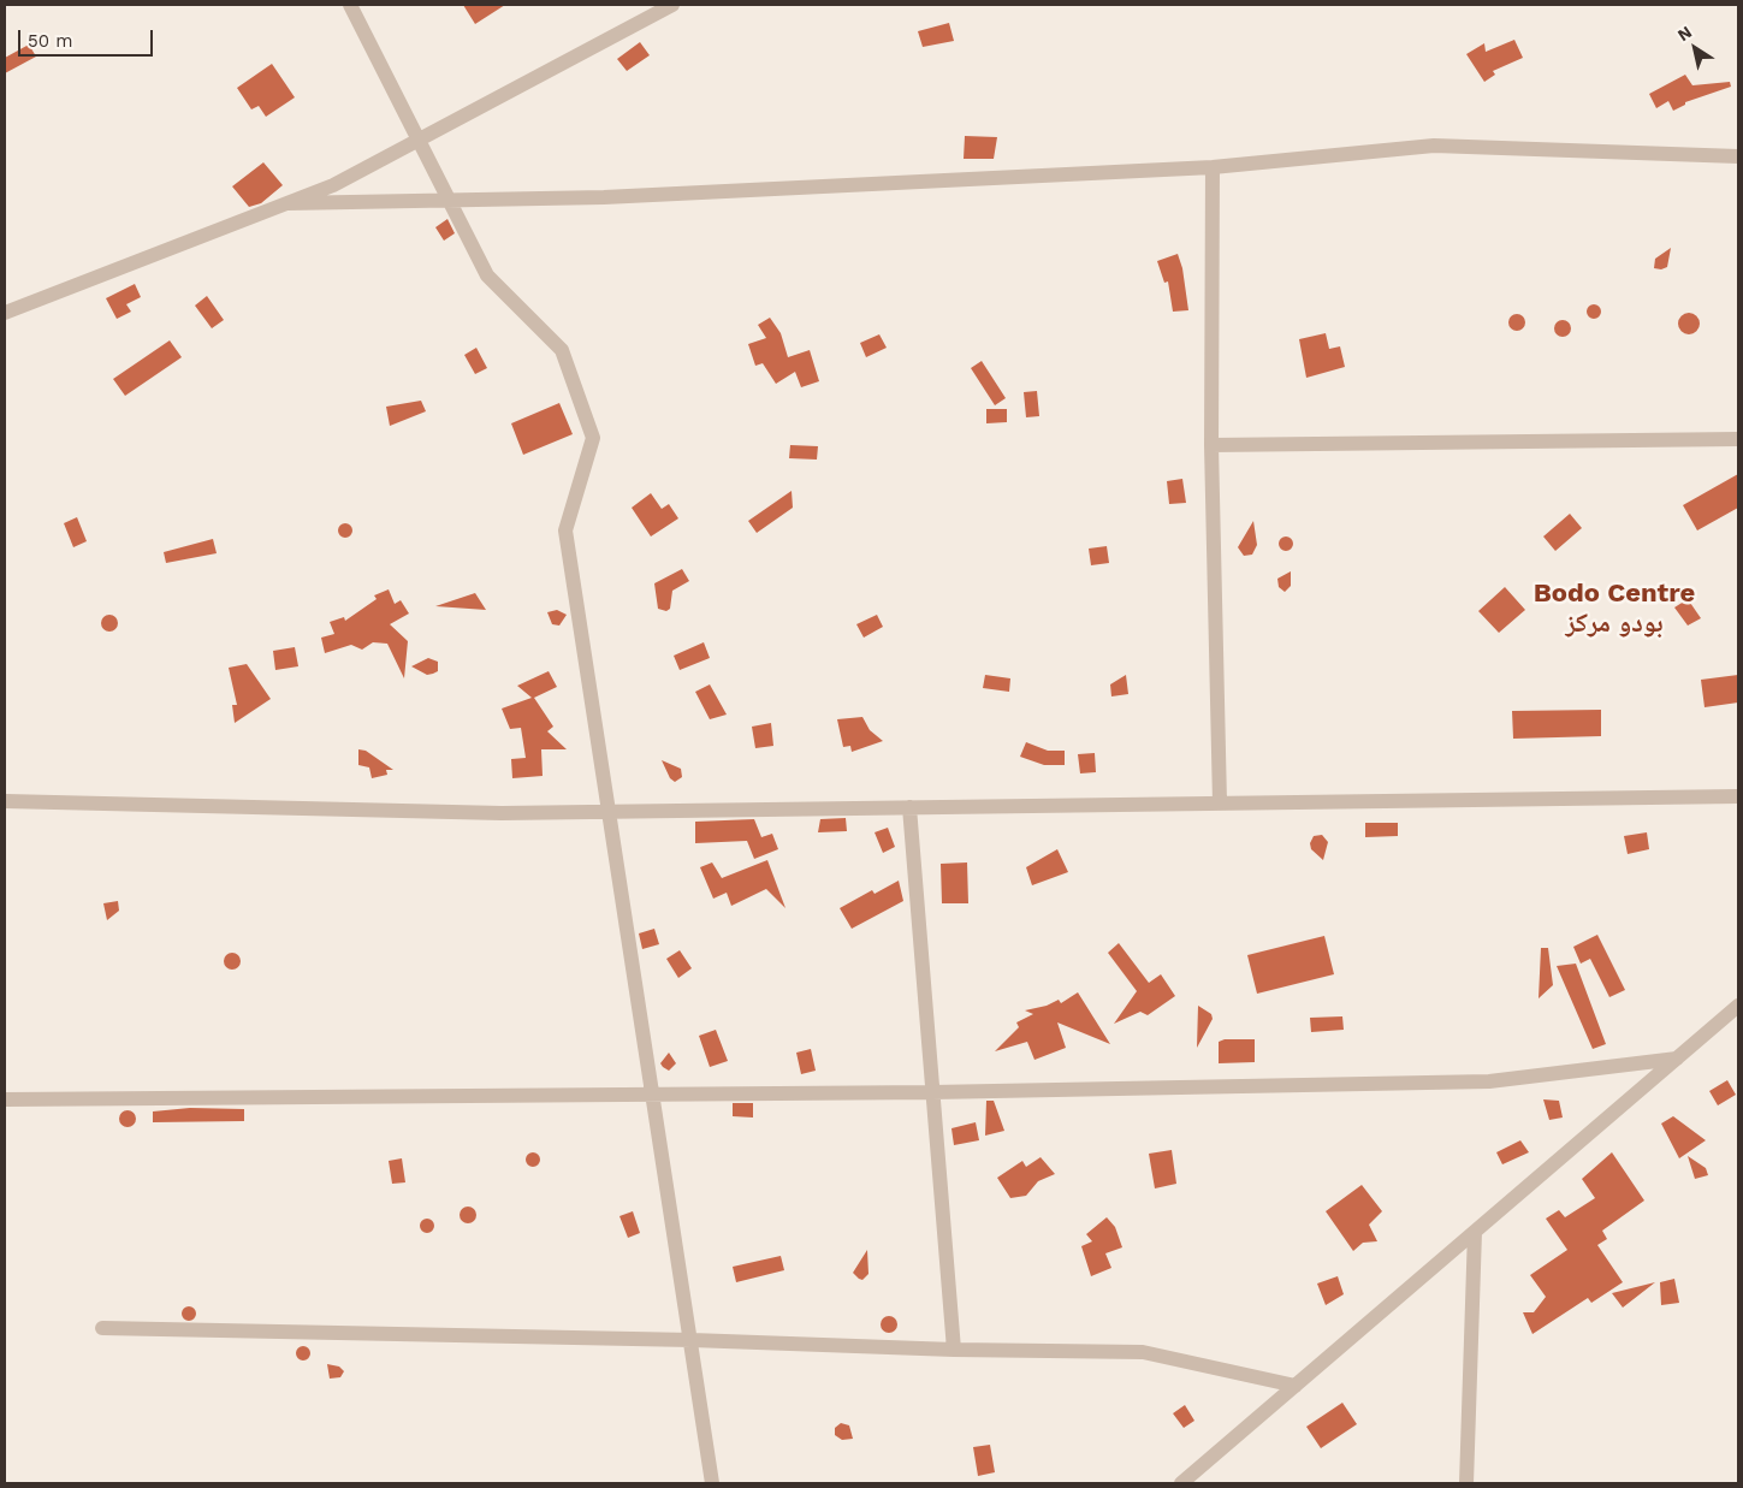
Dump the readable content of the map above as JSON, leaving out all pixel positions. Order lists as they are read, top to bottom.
{
  "districts": ["Bodo Centre بودو مركز"],
  "scale_bar": "50 m",
  "north": "top left"
}
